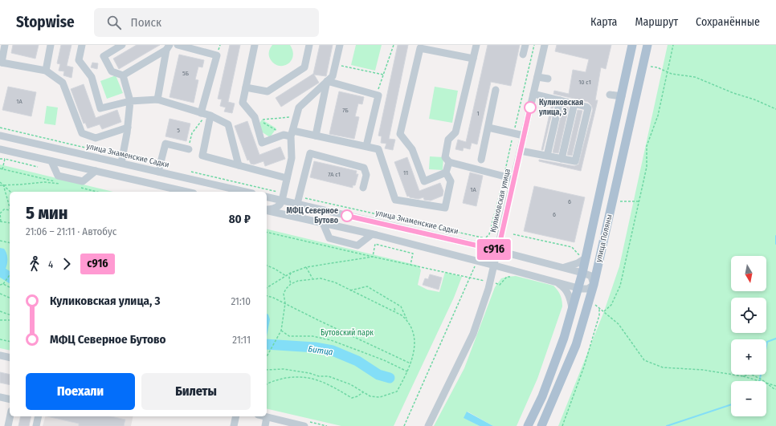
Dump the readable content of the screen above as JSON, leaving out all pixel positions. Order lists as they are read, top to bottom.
{
  "streets": {
    "main road": ["улица Поляны"],
    "street": ["улица Знаменские Садки", "Куликовская улица"]
  },
  "crossings": [
    ["улица Знаменские Садки", "Куликовская улица"],
    ["улица Знаменские Садки", "улица Поляны"]
  ],
  "water": ["Битца"],
  "parks": ["Бутовский парк"],
  "places": ["Куликовская улица, 3", "МФЦ Северное Бутово"],
  "lines": ["bus line с916"],
  "house_numbers": [
    "5Б",
    "10 с1",
    "1А",
    "7Б",
    "1",
    "5",
    "11",
    "7А с1",
    "1А",
    "6",
    "6"
  ],
  "north": "bottom",
  "page": {
    "header": "Stopwise",
    "search": "Поиск",
    "nav": ["Карта", "Маршрут", "Сохранённые"],
    "on_map": "с916",
    "heading": ["5 мин", "21:06 – 21:11 · Автобус", "80 ₽"],
    "legs": ["4", "с916"],
    "map_buttons": ["+", "−"],
    "list": [
      {
        "name": "Куликовская улица, 3",
        "value": "21:10"
      },
      {
        "name": "МФЦ Северное Бутово",
        "value": "21:11"
      }
    ],
    "buttons": ["Поехали", "Билеты"]
  }
}
